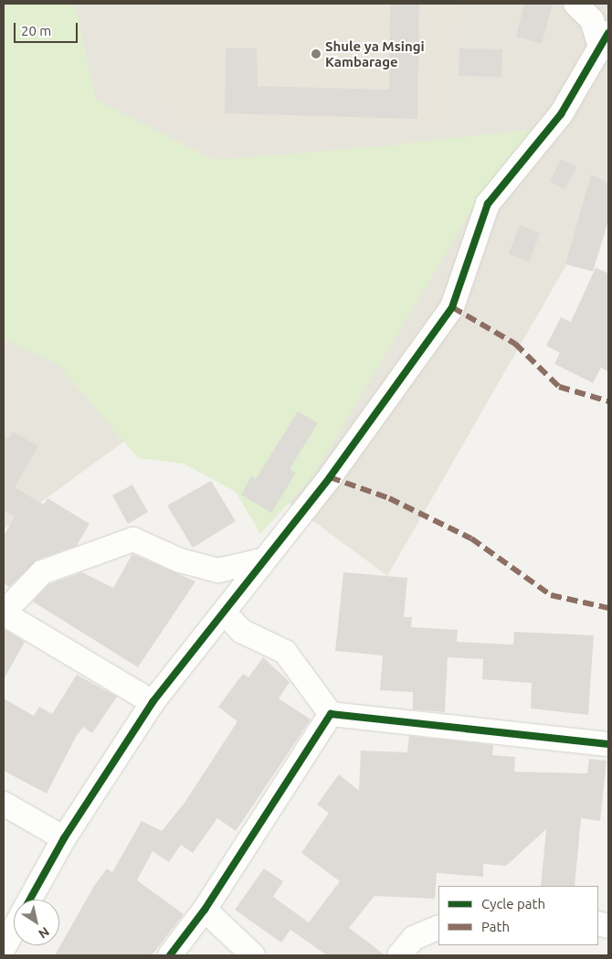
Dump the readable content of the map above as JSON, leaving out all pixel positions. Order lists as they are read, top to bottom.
{
  "places": ["Shule ya Msingi Kambarage"],
  "legend": ["Cycle path", "Path"],
  "scale_bar": "20 m",
  "north": "bottom right"
}
